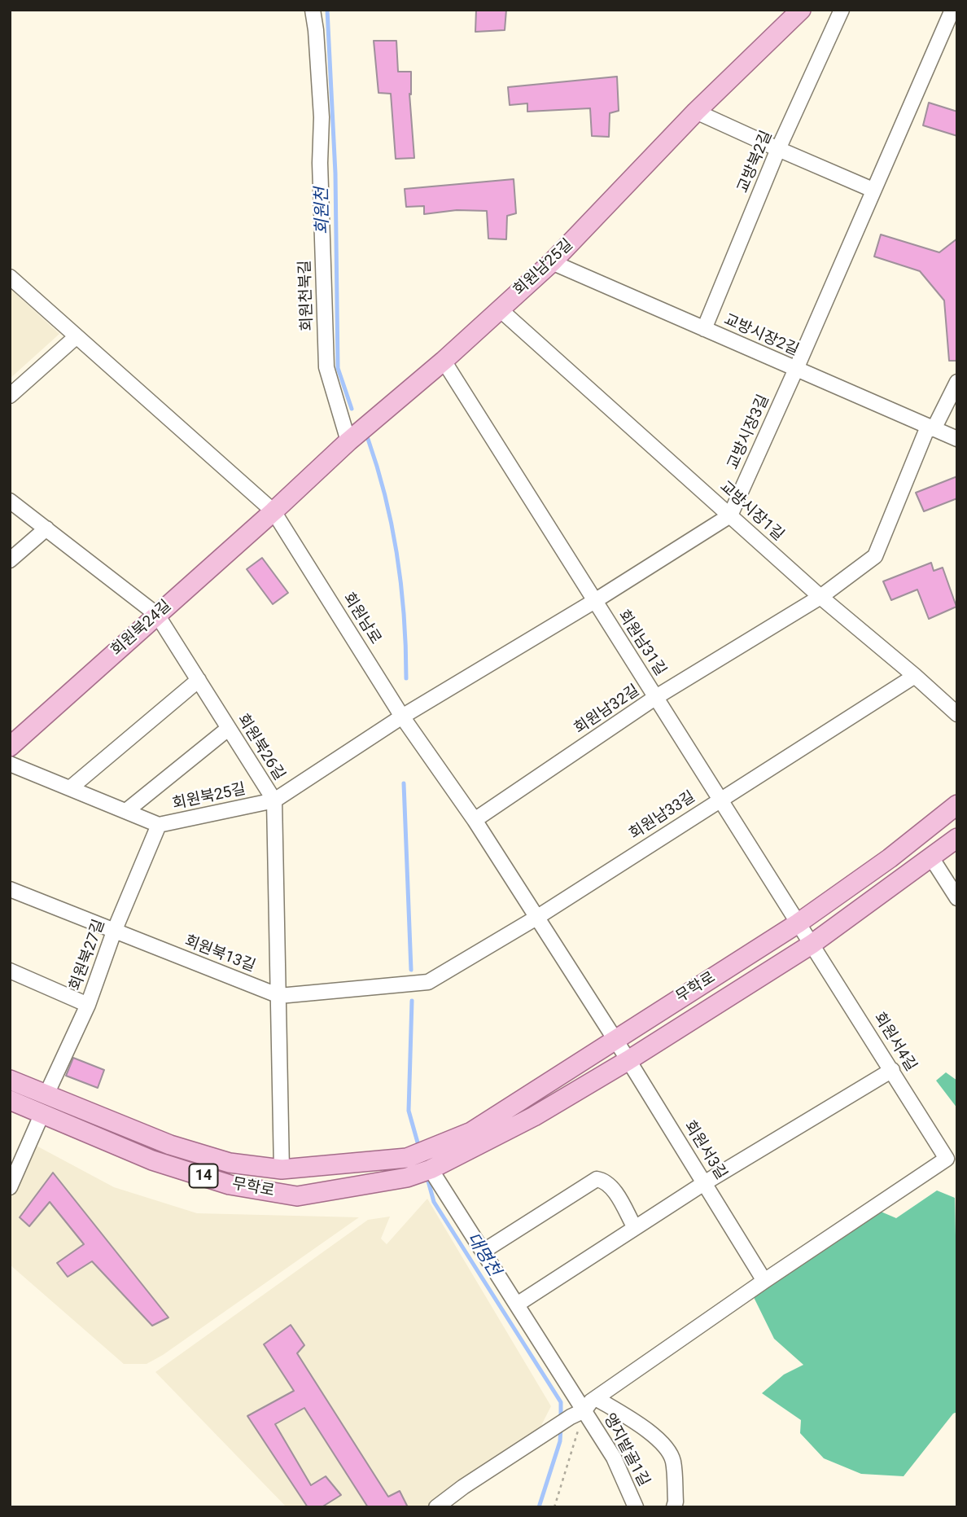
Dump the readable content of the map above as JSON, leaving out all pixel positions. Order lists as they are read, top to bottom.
{
  "streets": {
    "main road": [
      "회원남25길",
      "회원북24길",
      "무학로",
      "14"
    ],
    "street": [
      "교방북2길",
      "회원천북길",
      "교방시장2길",
      "교방시장3길",
      "교방시장1길",
      "회원남로",
      "회원남31길",
      "회원남32길",
      "회원북26길",
      "회원북25길",
      "회원남33길",
      "회원북13길",
      "회원북27길",
      "회원서4길",
      "회원서3길",
      "앵지밭골1길"
    ]
  },
  "crossings": [
    ["교방북2길", "교방시장2길"],
    ["회원남25길", "회원천북길"],
    ["회원남25길", "교방시장2길"],
    ["회원남25길", "교방시장1길"],
    ["회원남25길", "회원남로"],
    ["회원남25길", "회원북24길"],
    ["회원남25길", "회원남31길"],
    ["교방시장2길", "교방시장3길"],
    ["교방시장2길", "회원남32길"],
    ["교방시장3길", "교방시장1길"],
    ["교방시장1길", "회원남32길"],
    ["교방시장1길", "회원남33길"],
    ["회원남로", "회원북24길"],
    ["회원남로", "회원남32길"],
    ["회원남로", "회원북25길"],
    ["회원남로", "회원남33길"],
    ["회원남로", "무학로"],
    ["회원남로", "회원서3길"],
    ["회원북24길", "회원북26길"],
    ["회원남31길", "회원남32길"],
    ["회원남31길", "회원남33길"],
    ["회원남31길", "무학로"],
    ["회원남31길", "회원서4길"],
    ["회원북26길", "회원북25길"],
    ["회원북26길", "회원북13길"],
    ["회원북26길", "무학로"],
    ["회원북25길", "회원북27길"],
    ["회원남33길", "회원북13길"],
    ["회원북13길", "회원북27길"],
    ["회원북27길", "무학로"],
    ["무학로", "회원서4길"],
    ["무학로", "회원서3길"],
    ["무학로", "앵지밭골1길"],
    ["회원서4길", "회원서3길"]
  ],
  "water": ["회원천", "대명천"]
}
